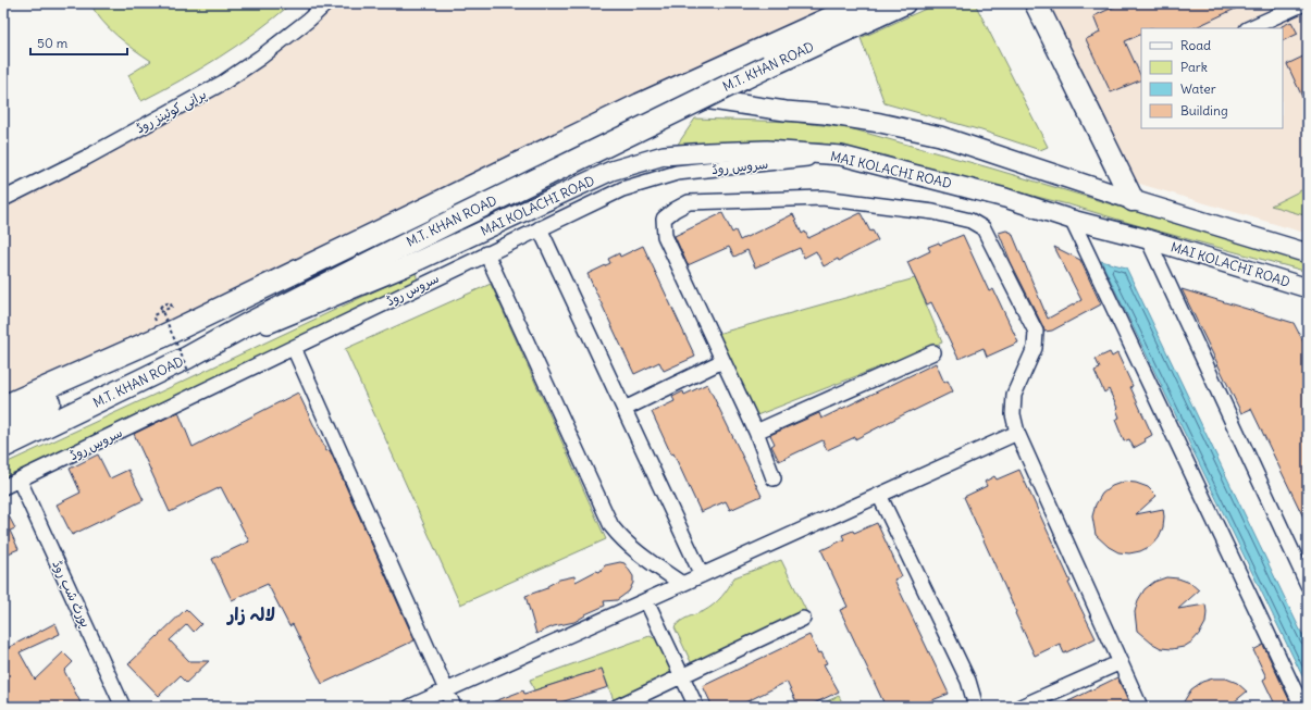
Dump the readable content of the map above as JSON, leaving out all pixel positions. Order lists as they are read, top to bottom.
{
  "streets": {
    "highway": ["M.T. KHAN ROAD"],
    "main road": ["MAI KOLACHI ROAD"],
    "street": ["پرانی کوئینز روڈ", "سروس روڈ", "پورٹ شپ روڈ"]
  },
  "crossings": [
    ["M.T. KHAN ROAD", "MAI KOLACHI ROAD"],
    ["سروس روڈ", "MAI KOLACHI ROAD"],
    ["سروس روڈ", "پورٹ شپ روڈ"]
  ],
  "districts": ["لالہ زار"],
  "legend": [
    "Road",
    "Park",
    "Water",
    "Building"
  ],
  "scale_bar": "50 m"
}
